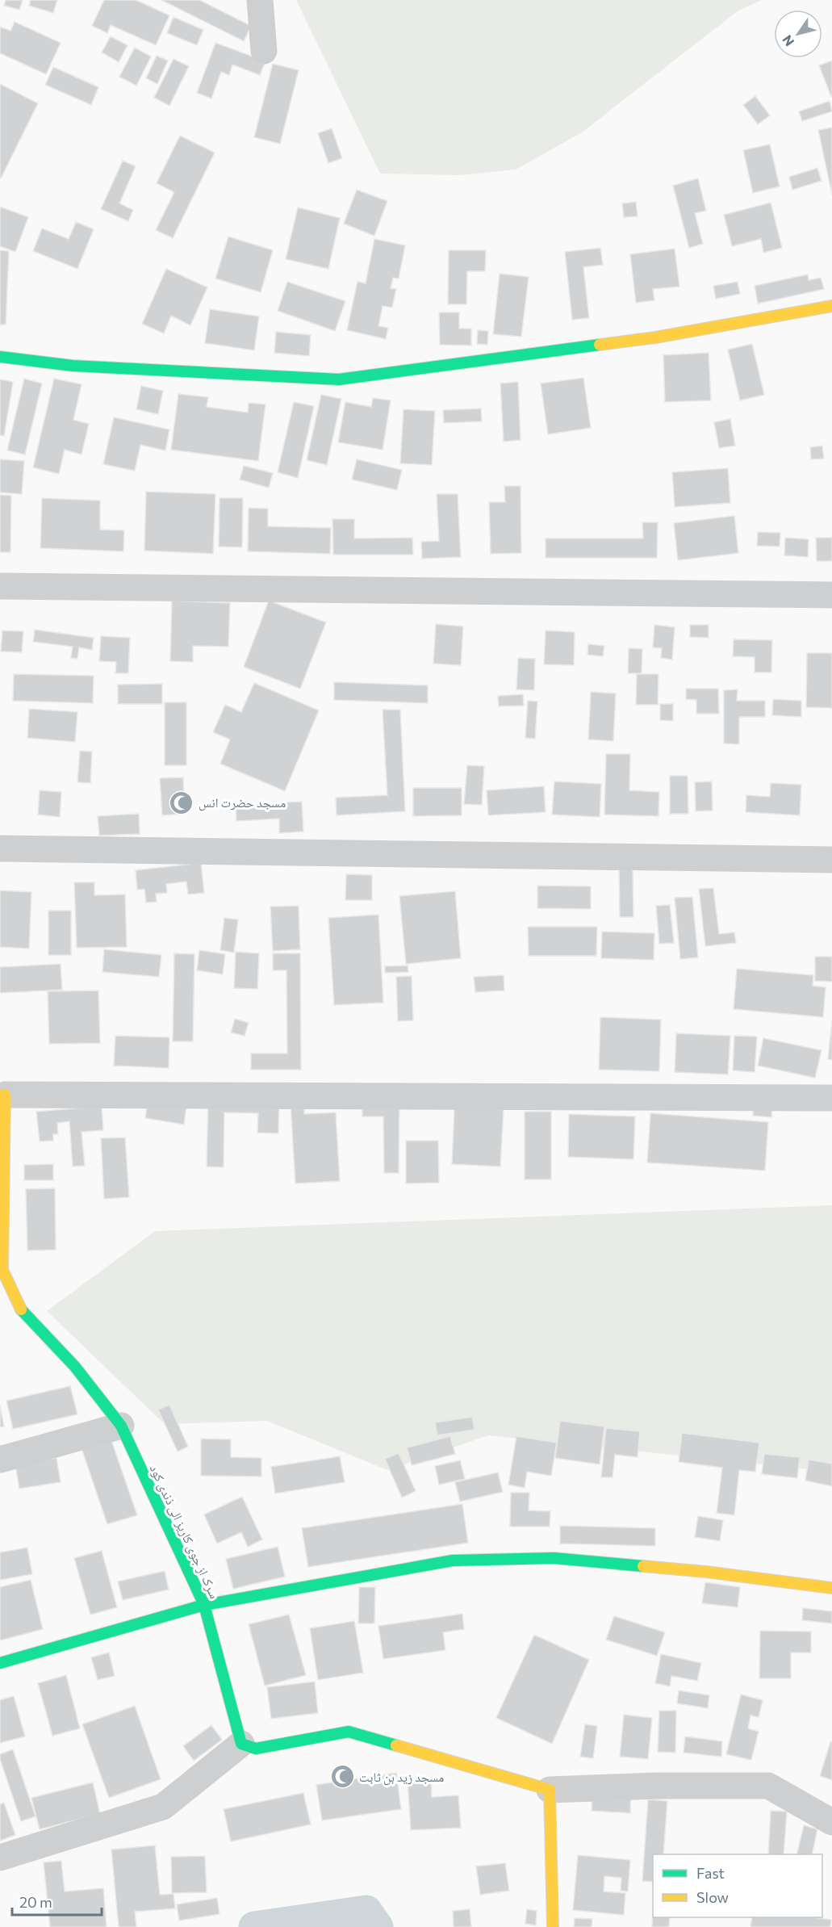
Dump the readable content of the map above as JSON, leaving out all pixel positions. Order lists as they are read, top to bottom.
{
  "streets": {
    "street": ["سرک از جوی کاریز الی ذندی کود"]
  },
  "places": {
    "mosque": ["مسجد حضرت انس", "مسجد زید بن ثابت"]
  },
  "legend": ["Fast", "Slow"],
  "scale_bar": "20 m",
  "north": "bottom left"
}
